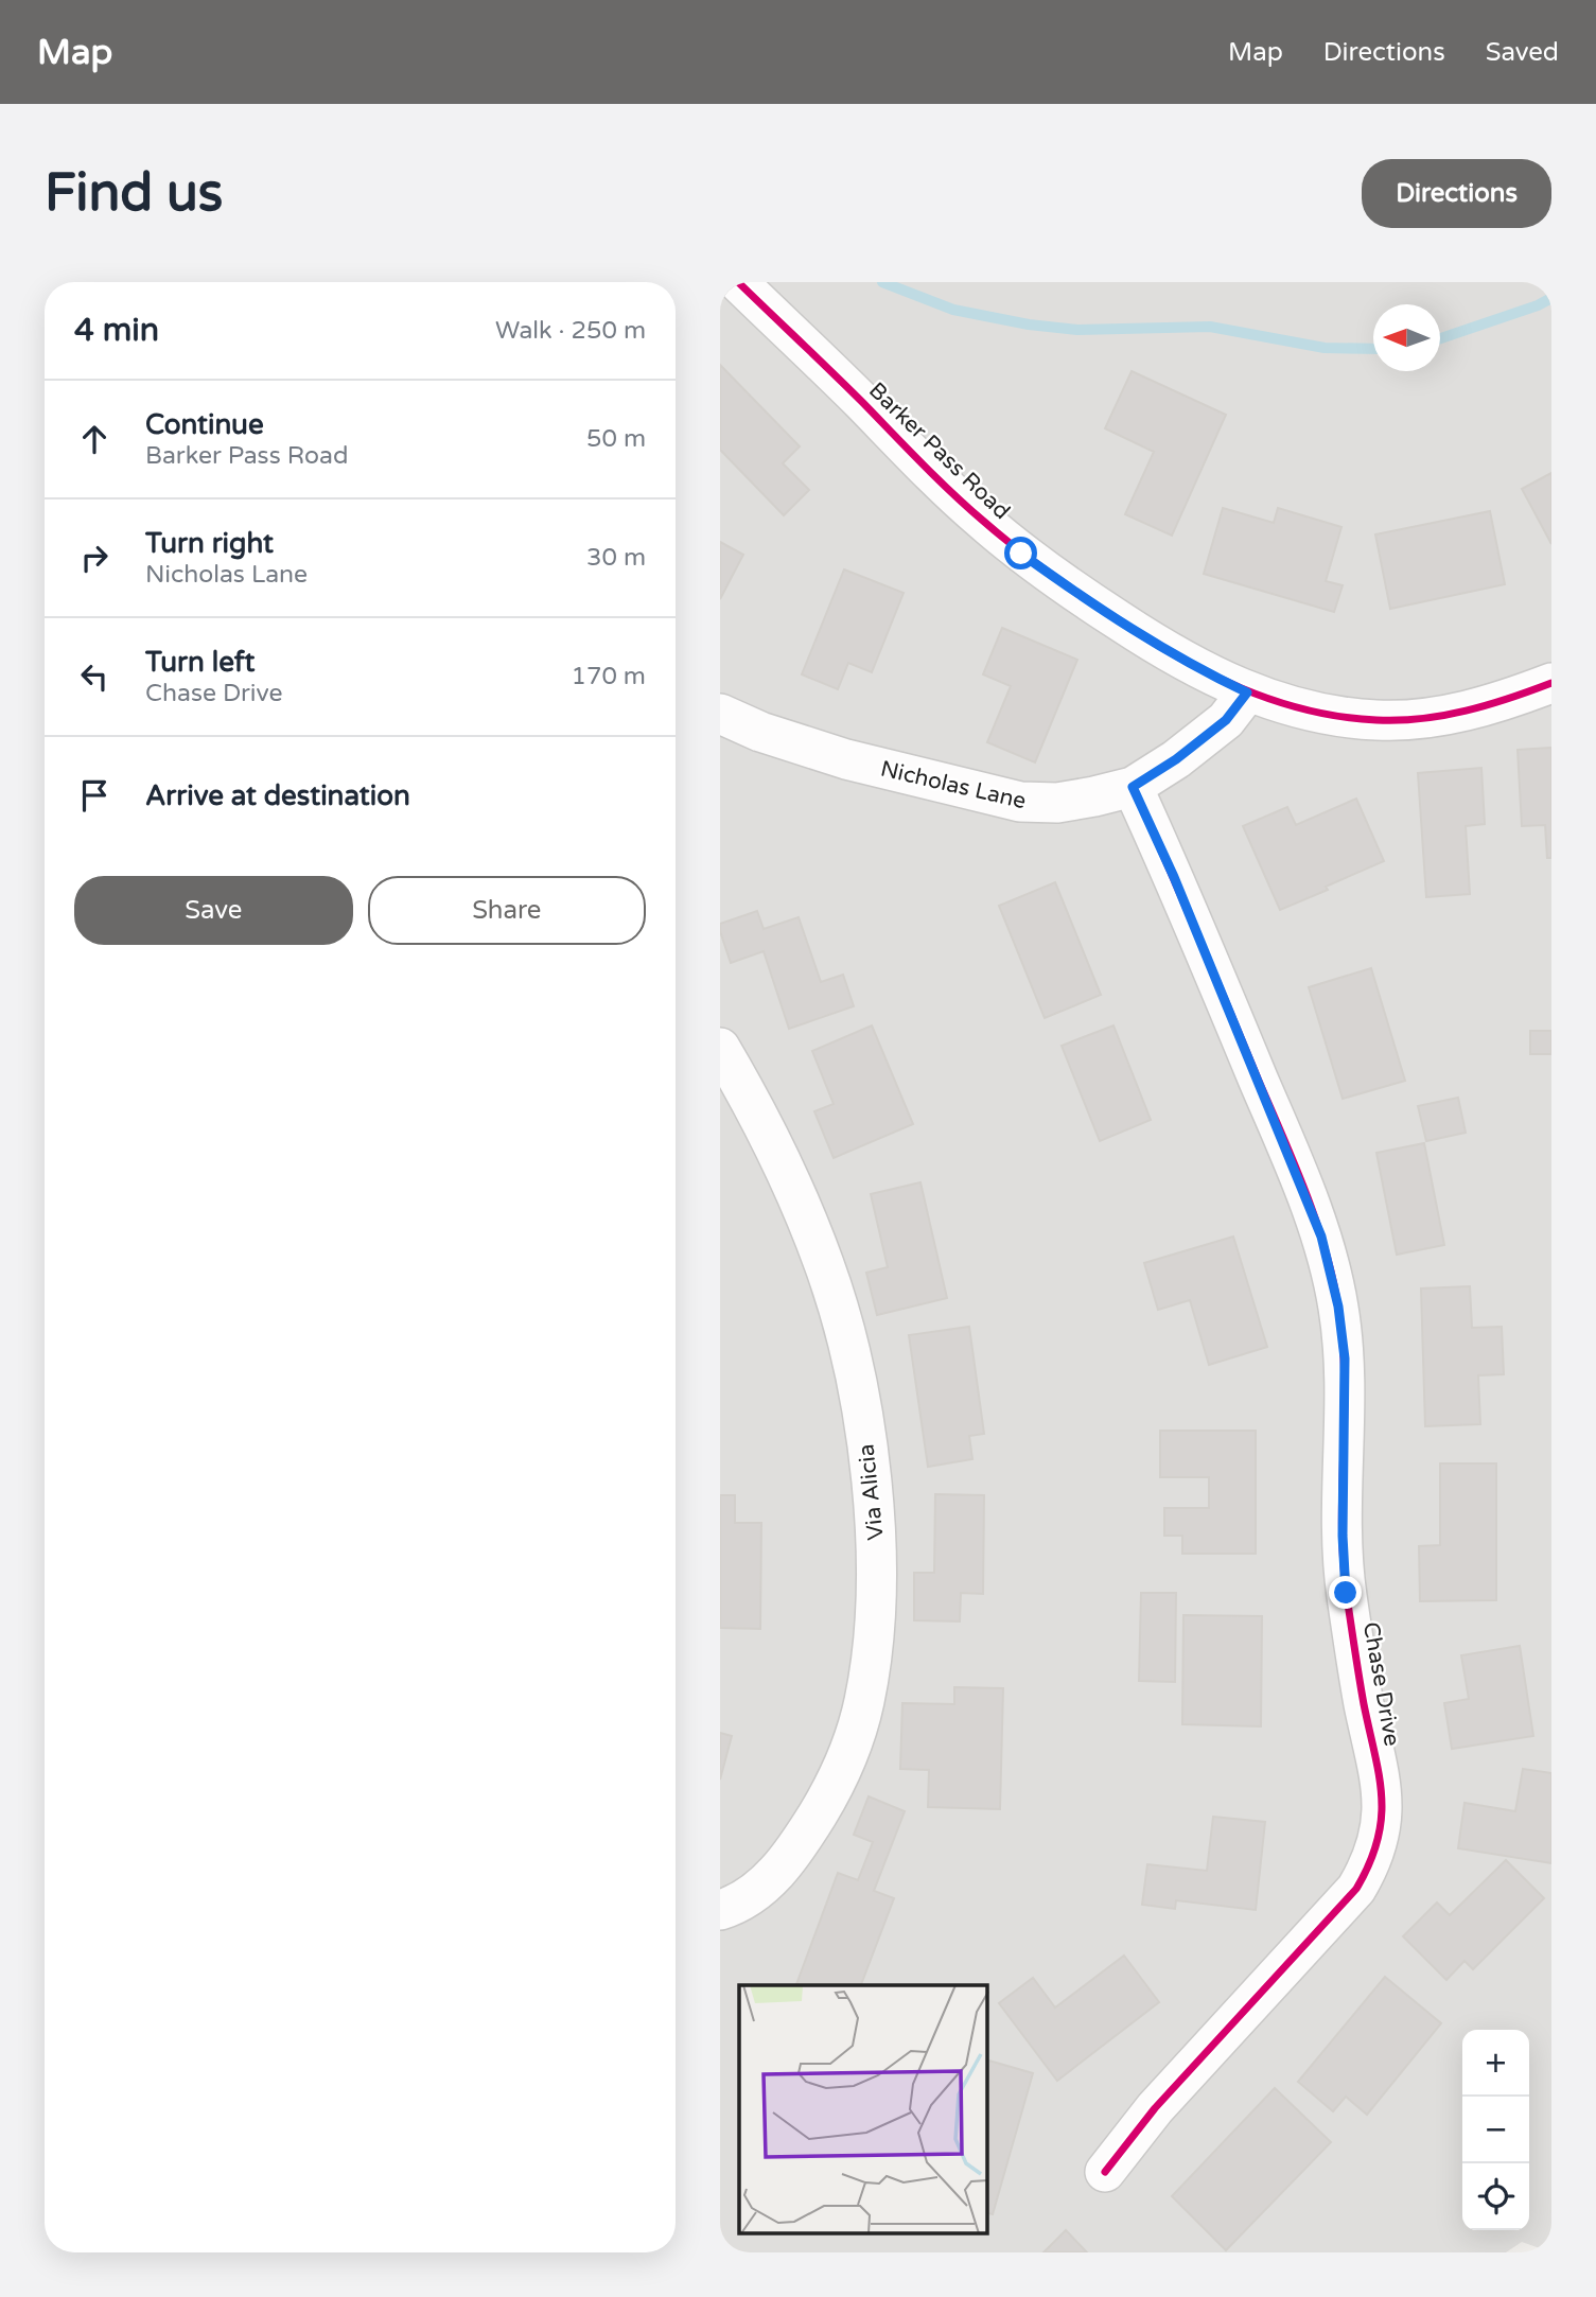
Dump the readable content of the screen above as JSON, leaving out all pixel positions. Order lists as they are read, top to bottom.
{
  "streets": {
    "street": [
      "Barker Pass Road",
      "Nicholas Lane",
      "Via Alicia",
      "Chase Drive"
    ]
  },
  "crossings": [
    ["Barker Pass Road", "Nicholas Lane"],
    ["Nicholas Lane", "Chase Drive"]
  ],
  "north": "left",
  "page": {
    "header": "Map",
    "nav": ["Map", "Directions", "Saved"],
    "buttons": [
      "Directions",
      ["Save", "Share"]
    ],
    "title": "Find us",
    "heading": ["4 min", "Walk · 250 m"],
    "list": [
      ["Continue", "Barker Pass Road", "50 m"],
      ["Turn right", "Nicholas Lane", "30 m"],
      ["Turn left", "Chase Drive", "170 m"],
      "Arrive at destination"
    ],
    "map_buttons": ["+", "−"]
  }
}
